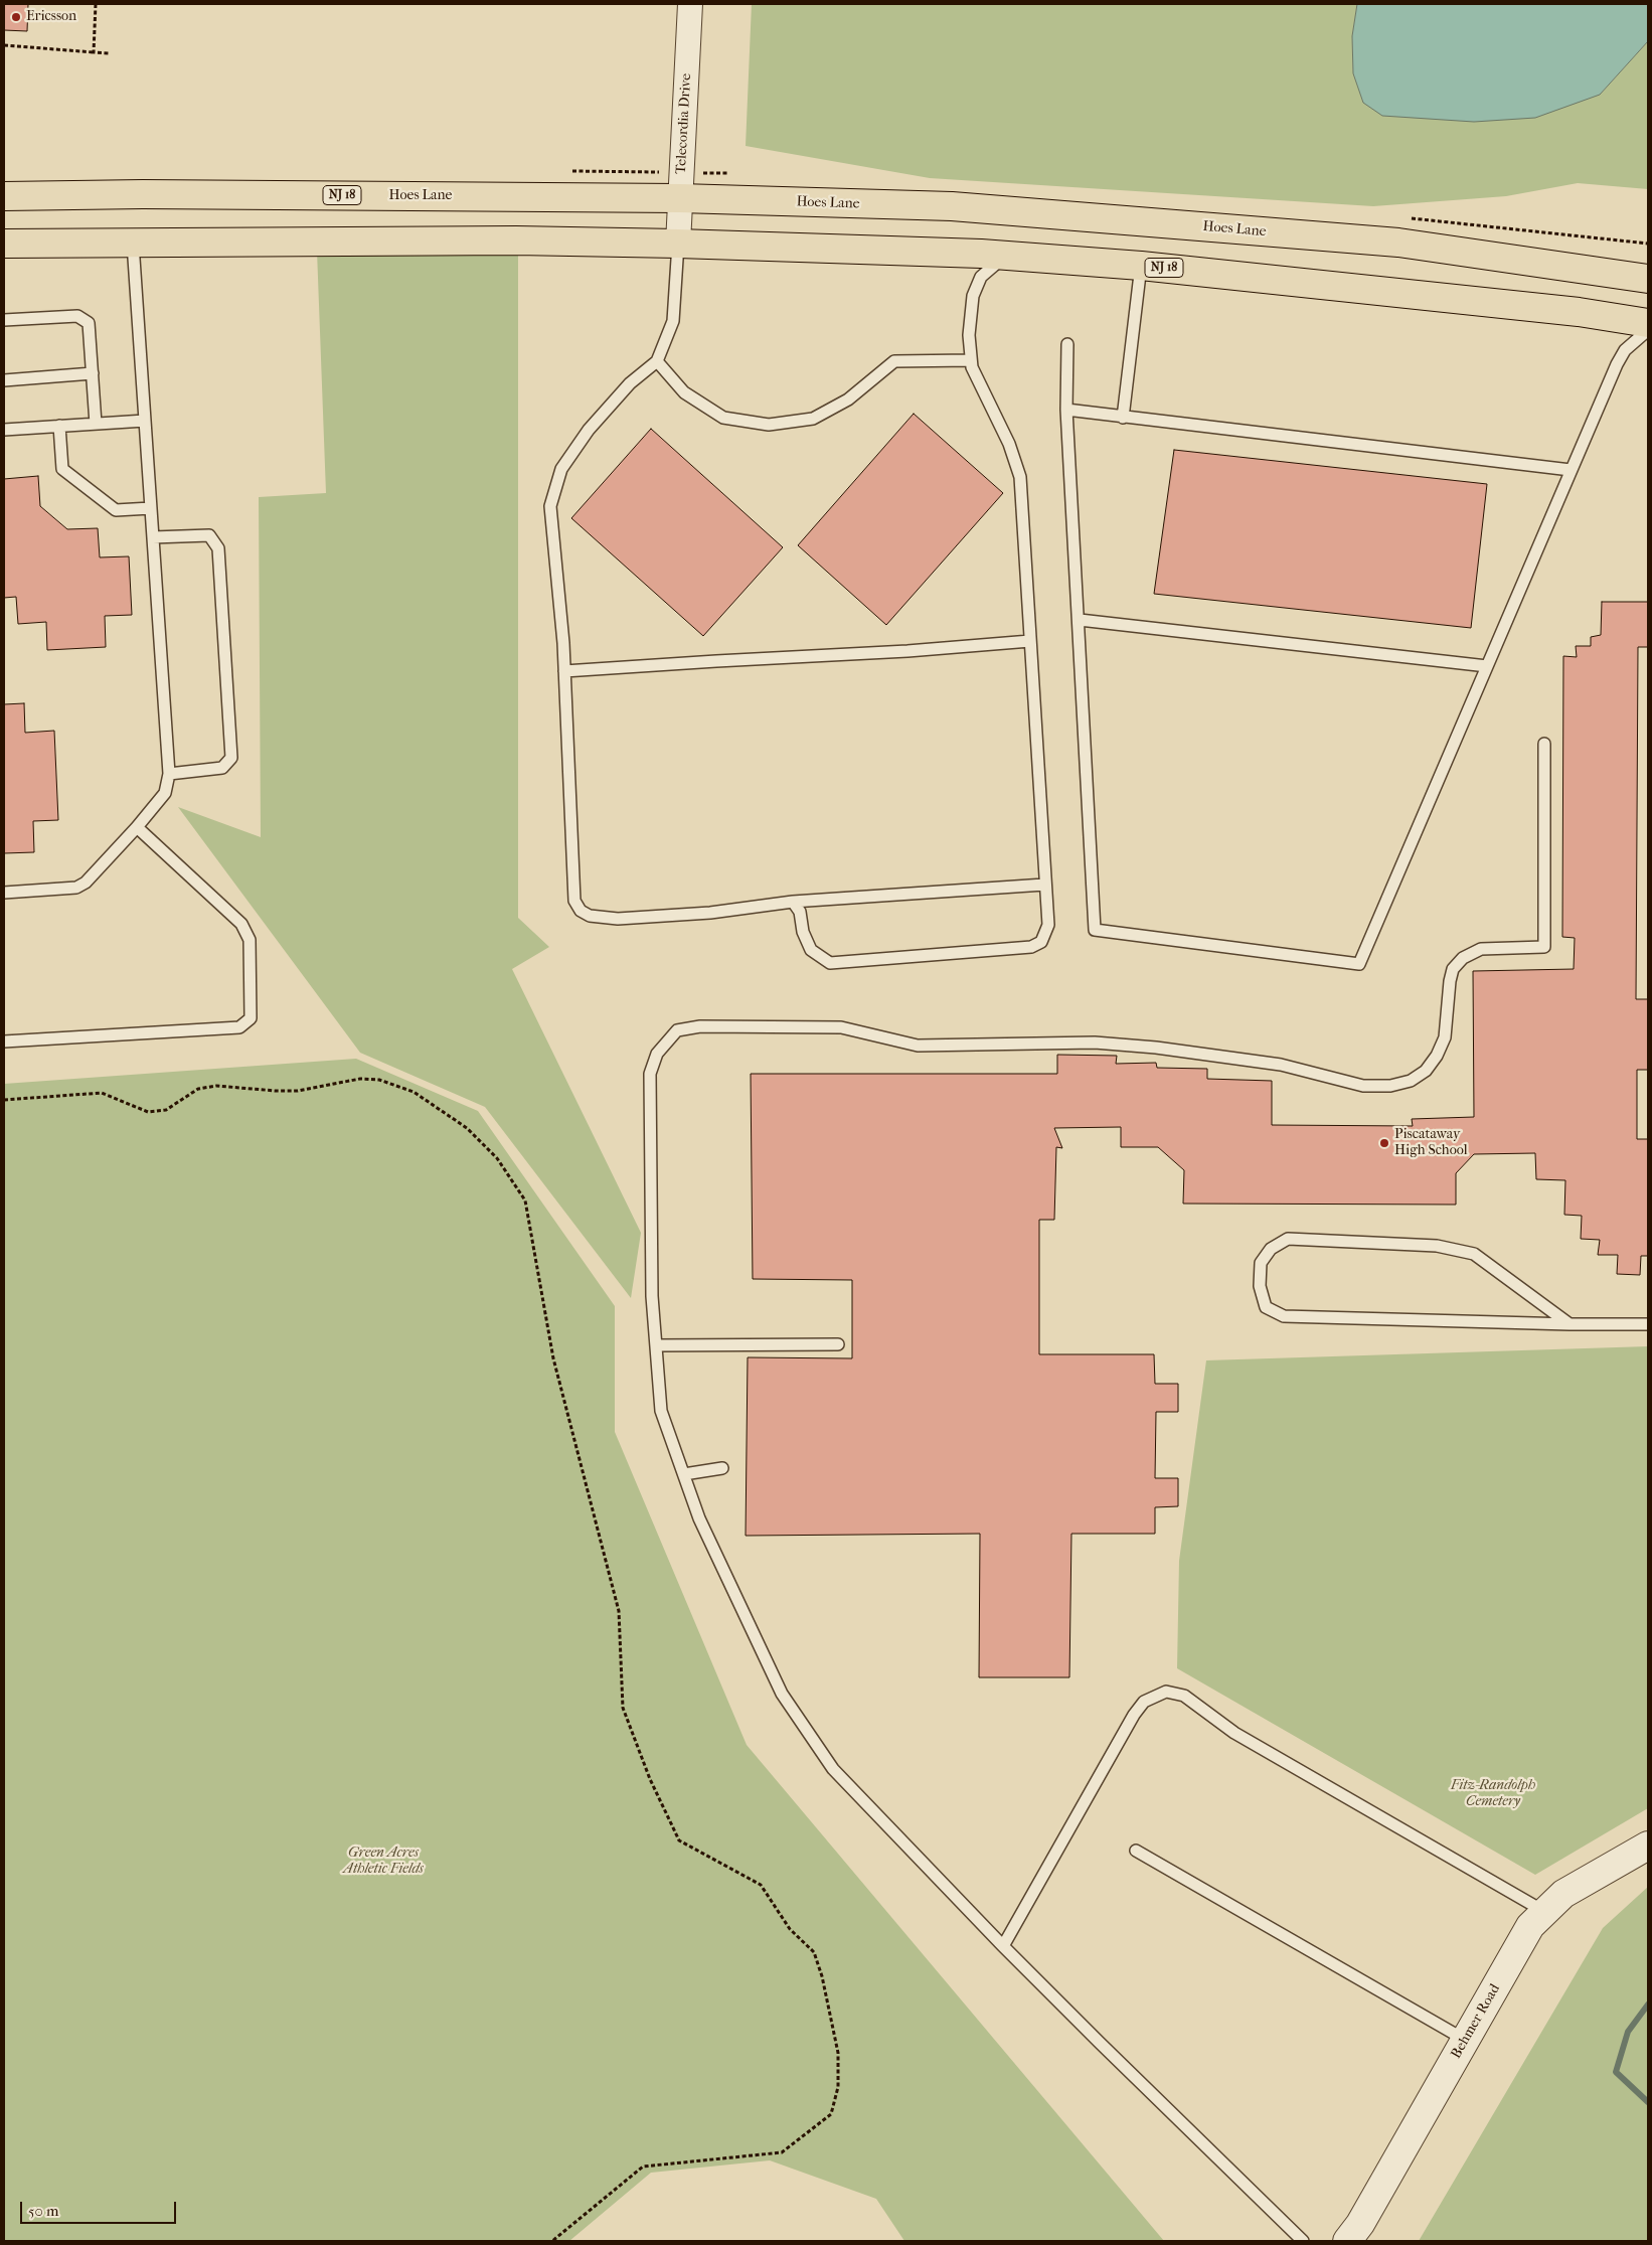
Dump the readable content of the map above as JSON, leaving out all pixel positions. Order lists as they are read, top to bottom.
{
  "streets": {
    "highway": ["NJ 18", "Hoes Lane"],
    "street": ["Telecordia Drive", "Behmer Road"]
  },
  "crossings": [
    ["Telecordia Drive", "NJ 18"],
    ["Telecordia Drive", "Hoes Lane"]
  ],
  "parks": ["Fitz-Randolph Cemetery", "Green Acres Athletic Fields"],
  "places": ["Ericsson", "Piscataway High School"],
  "scale_bar": "50 m"
}
